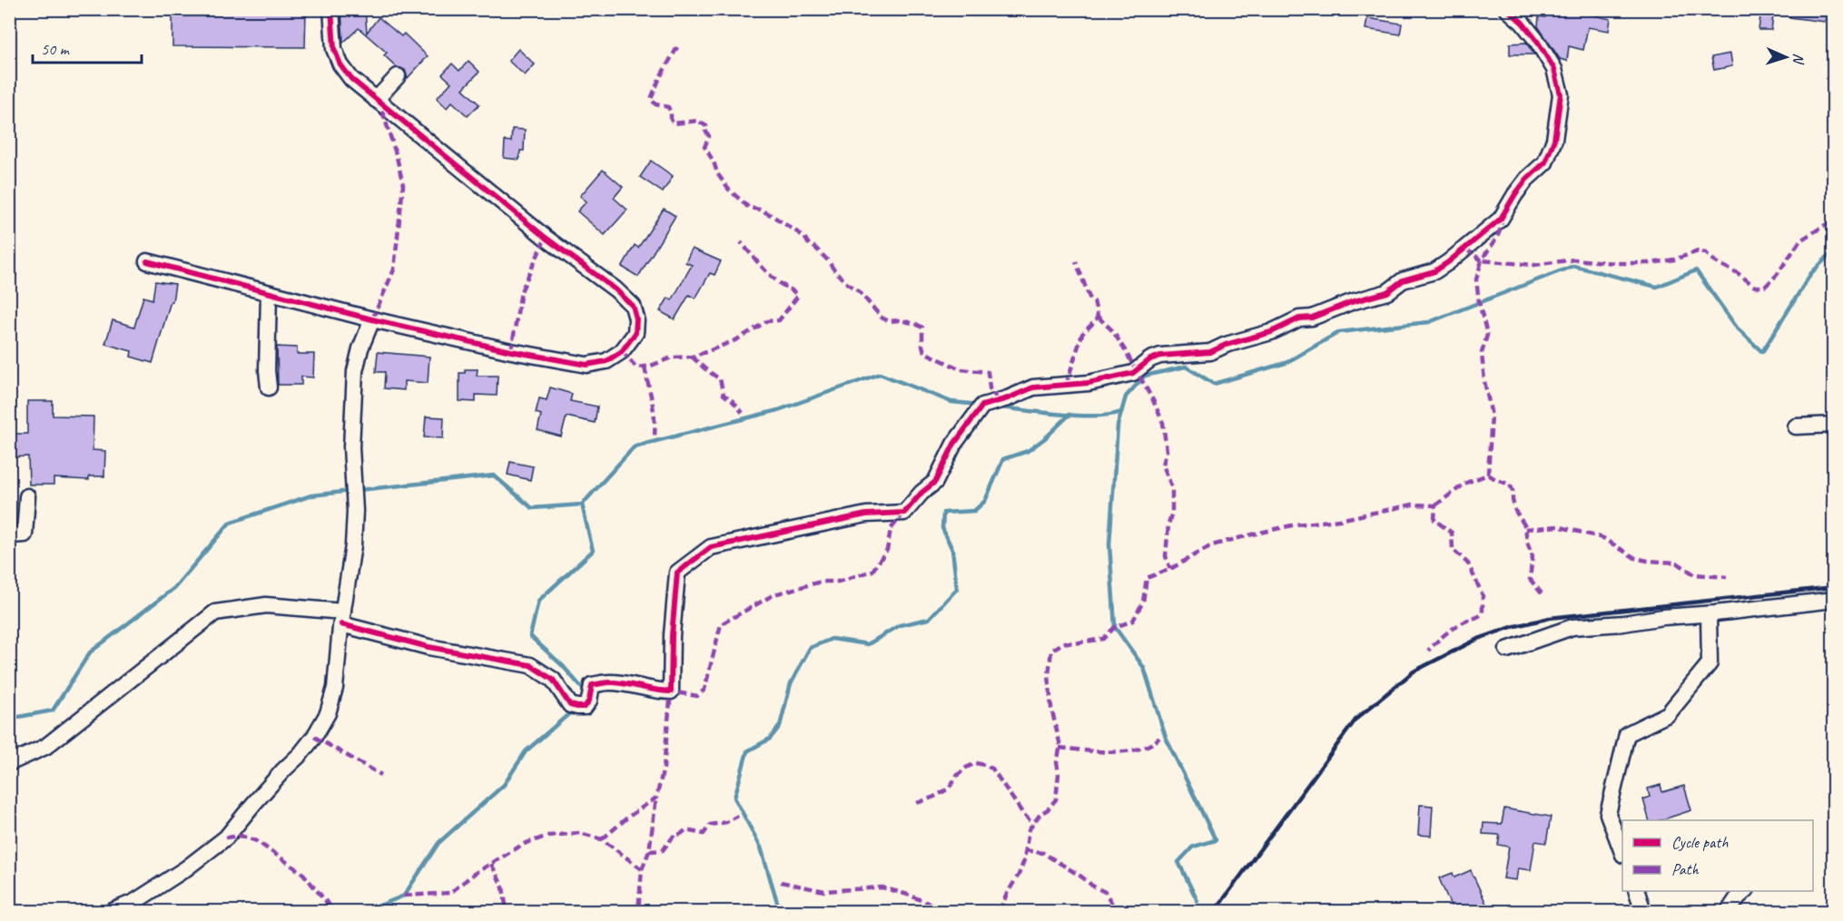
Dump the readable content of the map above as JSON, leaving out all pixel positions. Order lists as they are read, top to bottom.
{
  "legend": ["Cycle path", "Path"],
  "scale_bar": "50 m",
  "north": "right"
}
